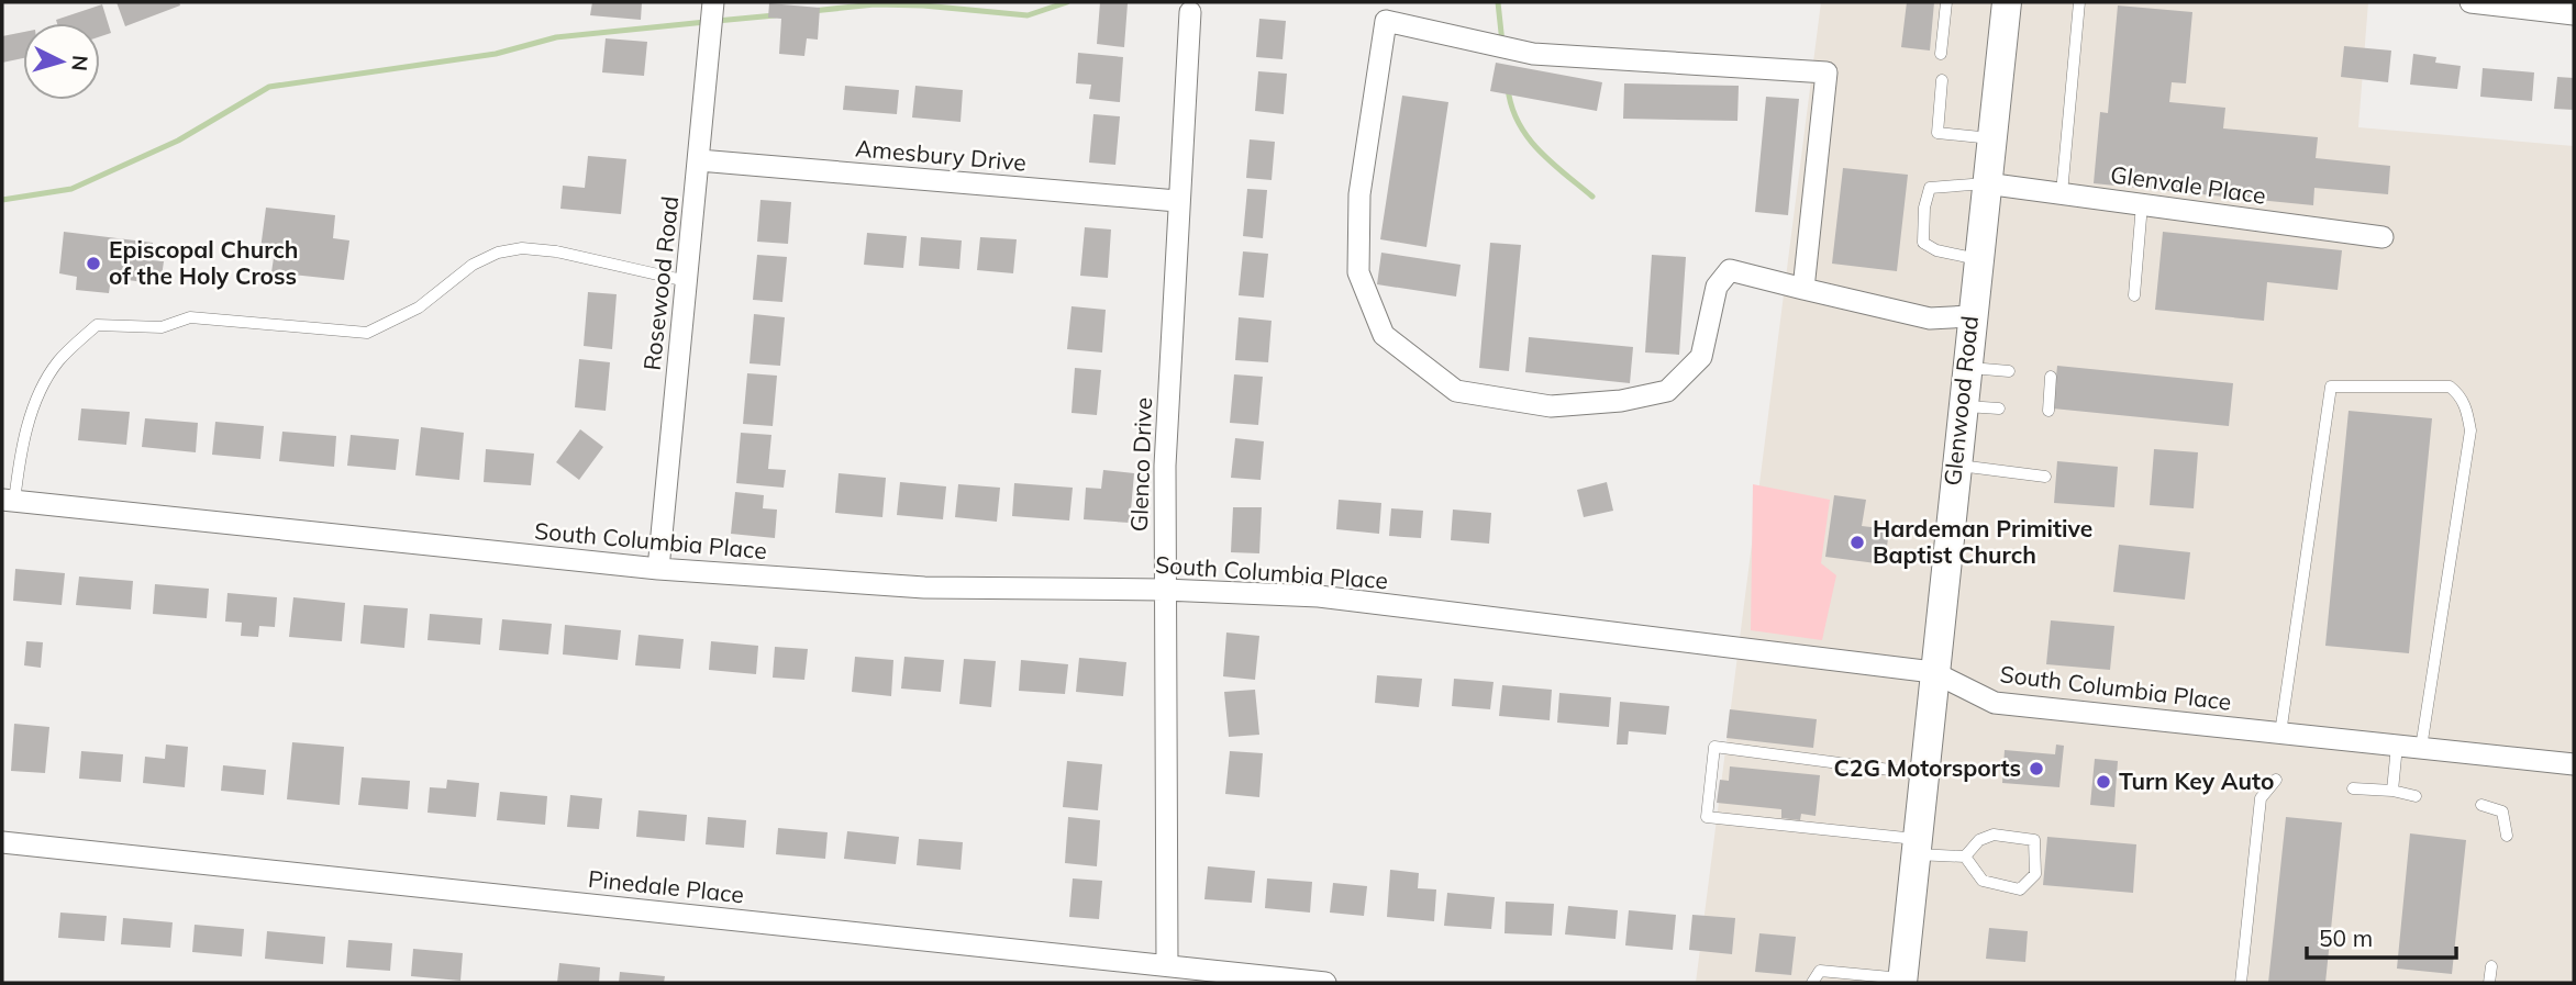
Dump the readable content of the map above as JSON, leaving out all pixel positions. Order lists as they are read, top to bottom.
{
  "streets": {
    "main road": ["Glenwood Road"],
    "street": [
      "Amesbury Drive",
      "Glenvale Place",
      "Rosewood Road",
      "Glenco Drive",
      "South Columbia Place",
      "Pinedale Place"
    ]
  },
  "crossings": [
    ["Amesbury Drive", "Rosewood Road"],
    ["Amesbury Drive", "Glenco Drive"],
    ["Glenvale Place", "Glenwood Road"],
    ["Rosewood Road", "South Columbia Place"],
    ["Glenwood Road", "South Columbia Place"],
    ["Glenco Drive", "South Columbia Place"],
    ["Glenco Drive", "Pinedale Place"]
  ],
  "places": [
    "Episcopal Church of the Holy Cross",
    "Hardeman Primitive Baptist Church",
    "C2G Motorsports",
    "Turn Key Auto"
  ],
  "scale_bar": "50 m",
  "north": "right"
}
